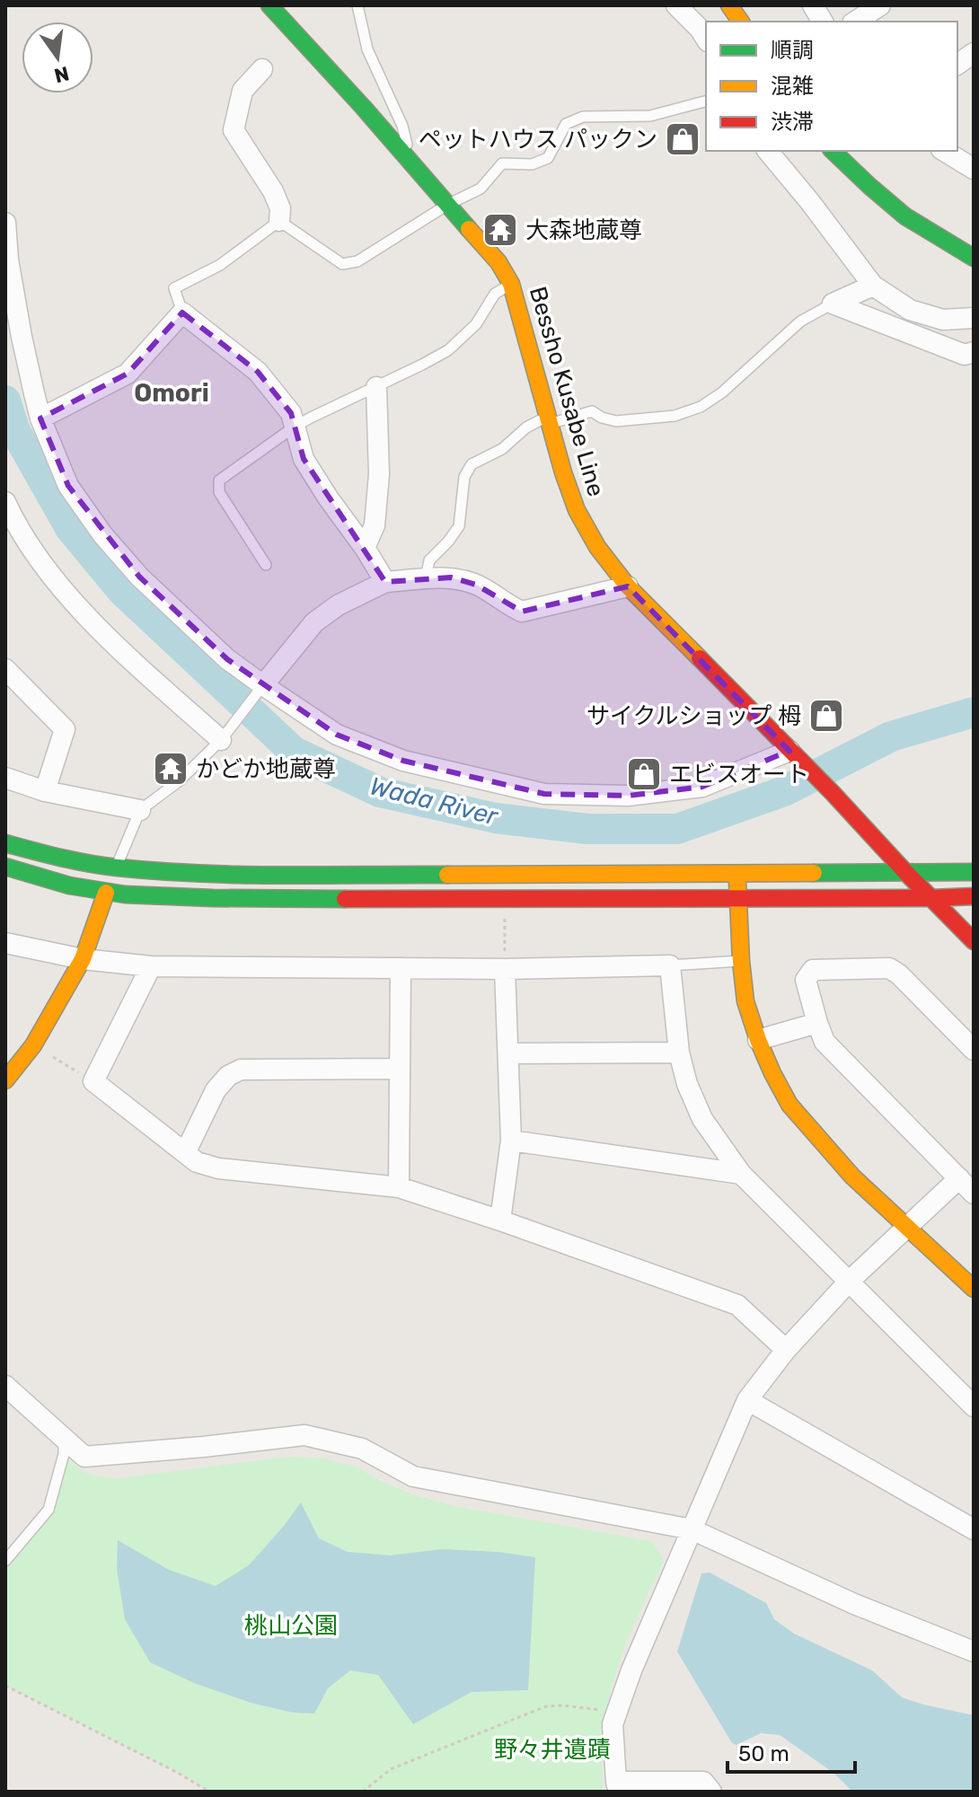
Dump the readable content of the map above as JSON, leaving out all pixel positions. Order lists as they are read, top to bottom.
{
  "streets": {
    "street": ["Bessho Kusabe Line"]
  },
  "districts": ["Omori"],
  "water": ["Wada River"],
  "parks": ["桃山公園", "野々井遺蹟"],
  "places": {
    "shop": ["ペットハウス パックン", "サイクルショップ 栂", "エビスオート"],
    "temple": ["大森地蔵尊", "かどか地蔵尊"]
  },
  "legend": ["順調", "混雑", "渋滞"],
  "scale_bar": "50 m",
  "north": "bottom"
}
